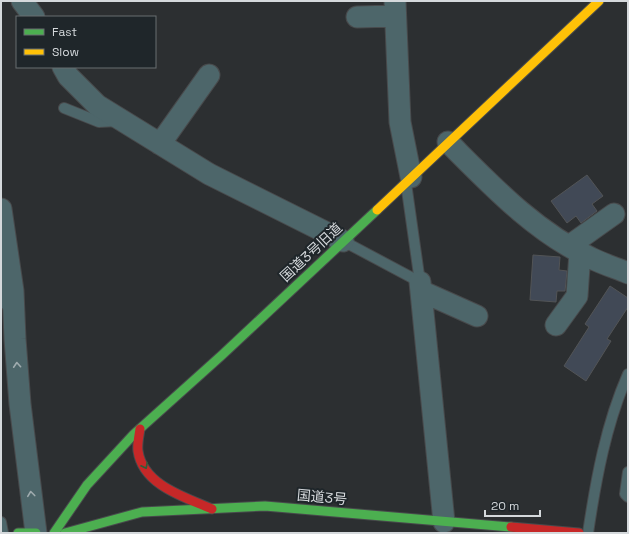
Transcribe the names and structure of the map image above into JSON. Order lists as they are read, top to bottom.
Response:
{
  "streets": {
    "main road": ["国道3号旧道", "国道3号"]
  },
  "legend": ["Fast", "Slow"],
  "scale_bar": "20 m"
}
